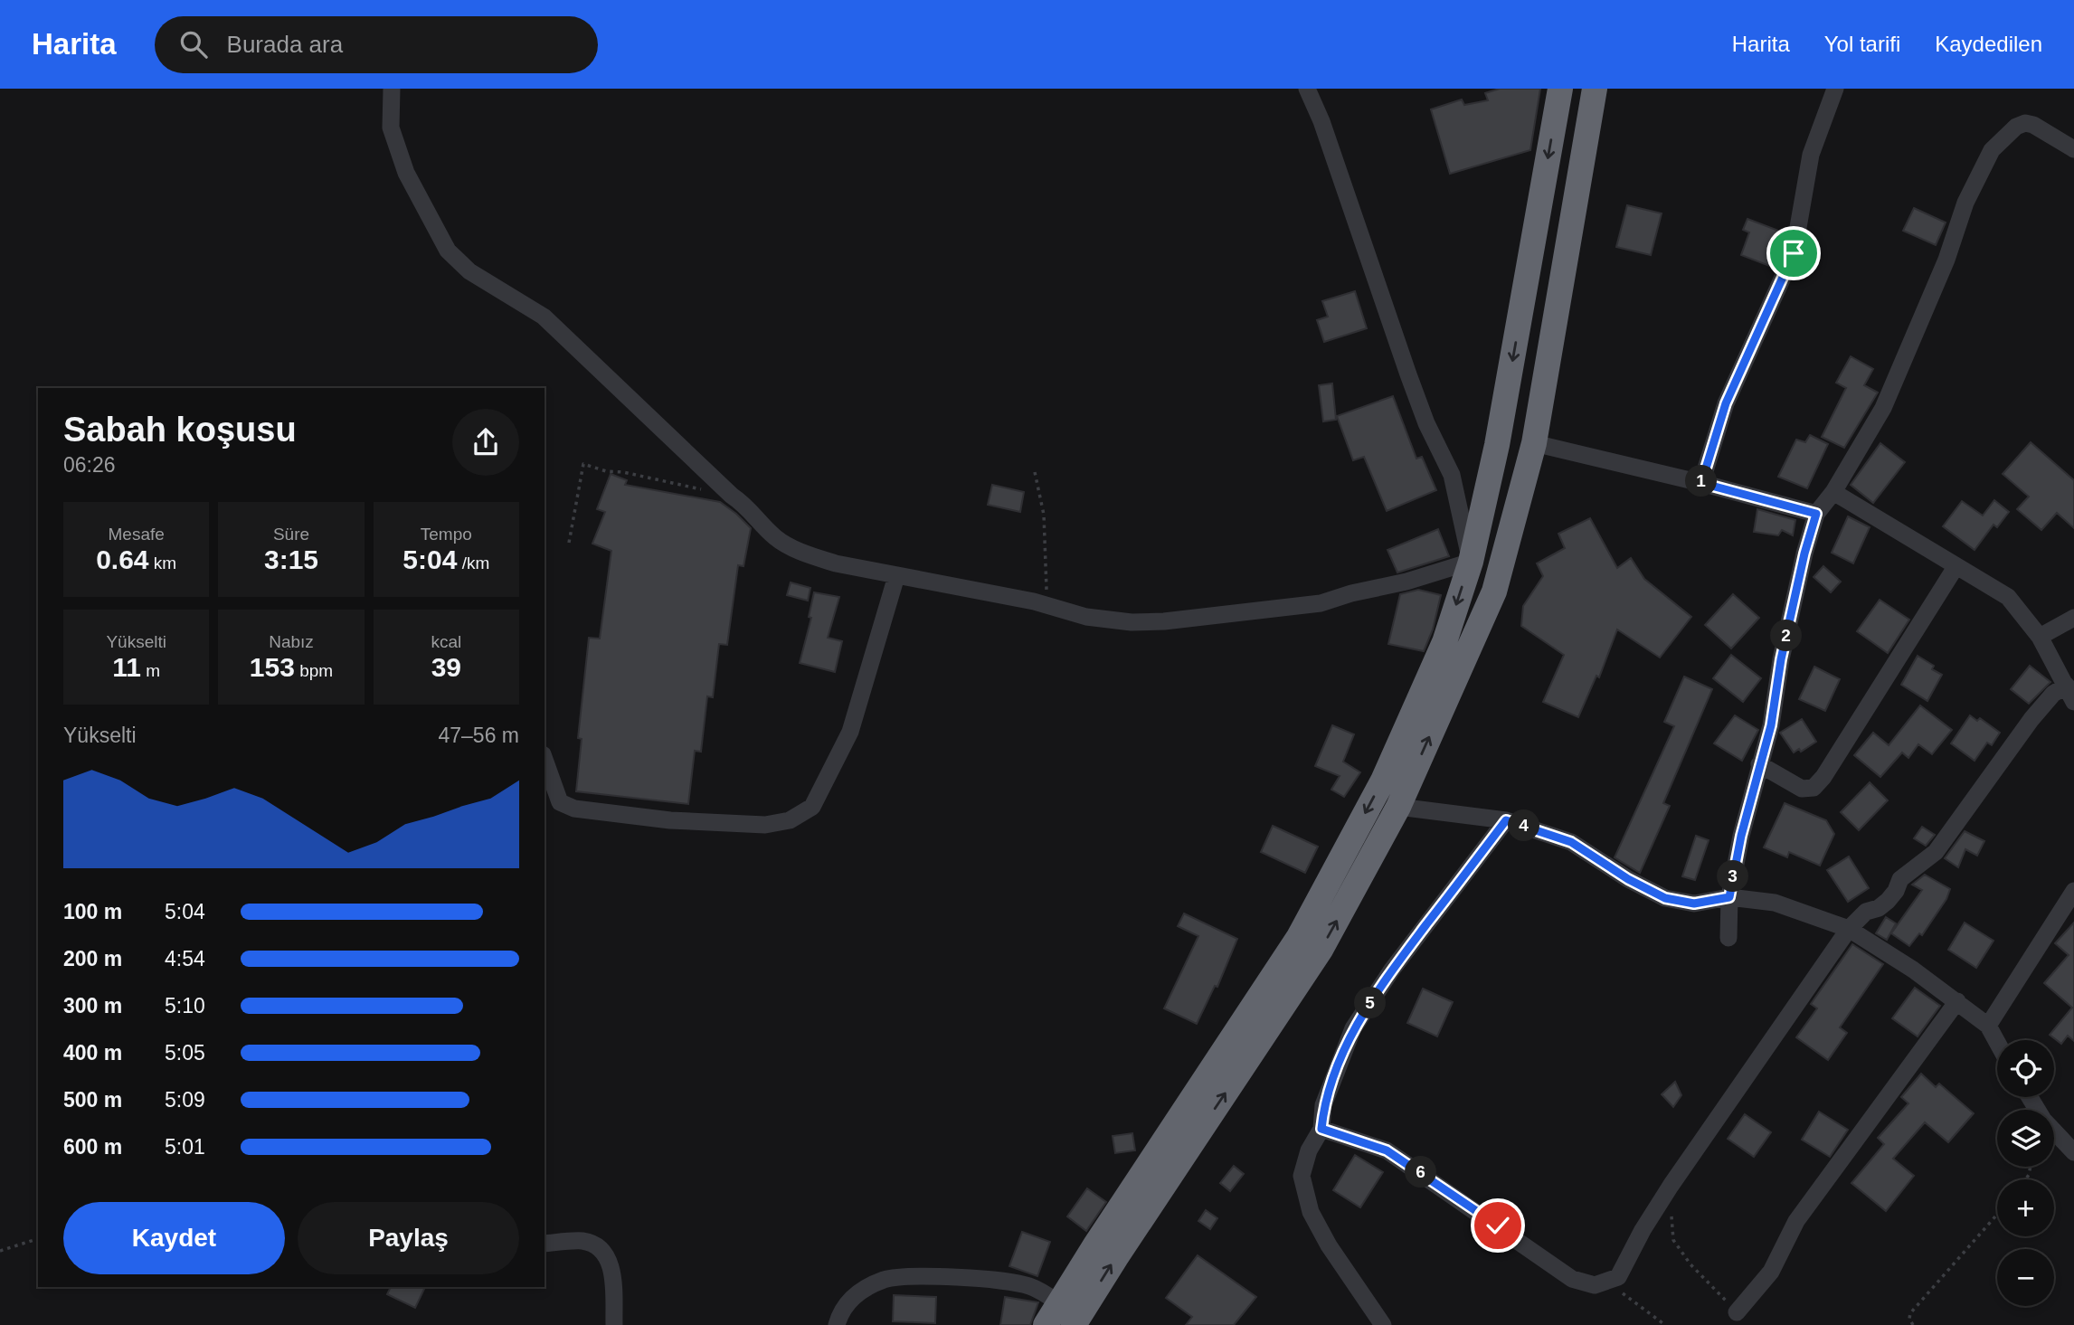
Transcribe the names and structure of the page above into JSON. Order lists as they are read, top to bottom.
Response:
{
  "page": {
    "header": "Harita",
    "search": "Burada ara",
    "nav": ["Harita", "Yol tarifi", "Kaydedilen"],
    "heading": ["Sabah koşusu", "06:26"],
    "pins": [
      "1",
      "2",
      "4",
      "3",
      "5",
      "6"
    ],
    "stats": [
      ["Mesafe", "0.64 km"],
      ["Süre", "3:15"],
      ["Tempo", "5:04 /km"],
      ["Yükselti", "11 m"],
      ["Nabız", "153 bpm"],
      ["kcal", "39"]
    ],
    "chart": ["Yükselti", "47–56 m"],
    "list": [
      {
        "name": "100 m",
        "note": "5:04"
      },
      {
        "name": "200 m",
        "note": "4:54"
      },
      {
        "name": "300 m",
        "note": "5:10"
      },
      {
        "name": "400 m",
        "note": "5:05"
      },
      {
        "name": "500 m",
        "note": "5:09"
      },
      {
        "name": "600 m",
        "note": "5:01"
      }
    ],
    "map_buttons": ["+", "−"],
    "buttons": ["Kaydet", "Paylaş"]
  }
}
